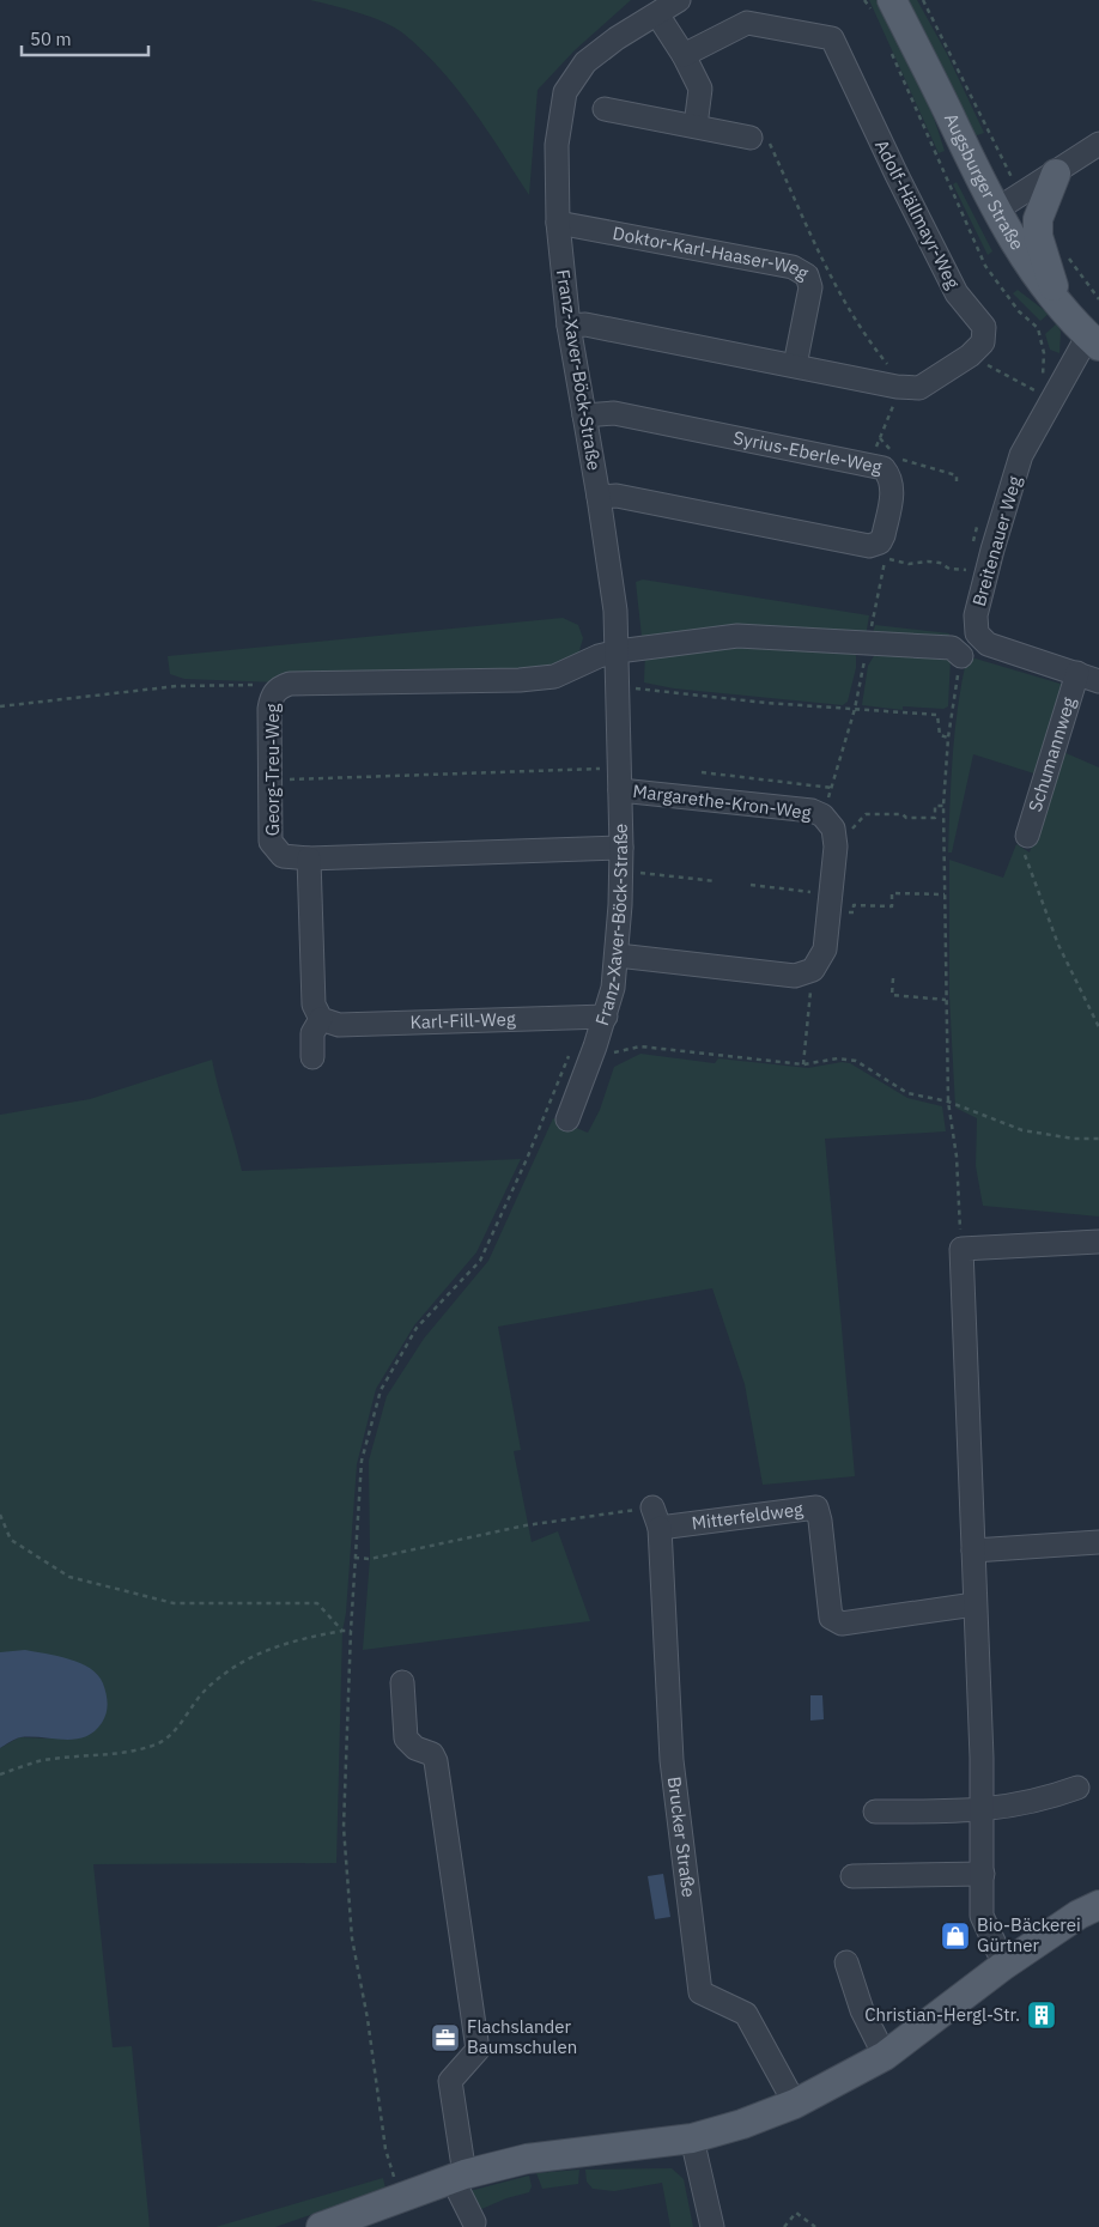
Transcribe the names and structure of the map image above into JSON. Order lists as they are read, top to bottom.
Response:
{
  "streets": {
    "main road": ["Augsburger Straße"],
    "street": [
      "Adolf-Hällmayr-Weg",
      "Doktor-Karl-Haaser-Weg",
      "Franz-Xaver-Böck-Straße",
      "Syrius-Eberle-Weg",
      "Breitenauer Weg",
      "Schumannweg",
      "Georg-Treu-Weg",
      "Margarethe-Kron-Weg",
      "Karl-Fill-Weg",
      "Mitterfeldweg",
      "Brucker Straße"
    ]
  },
  "crossings": [
    ["Augsburger Straße", "Breitenauer Weg"],
    ["Adolf-Hällmayr-Weg", "Doktor-Karl-Haaser-Weg"],
    ["Adolf-Hällmayr-Weg", "Franz-Xaver-Böck-Straße"],
    ["Doktor-Karl-Haaser-Weg", "Franz-Xaver-Böck-Straße"],
    ["Franz-Xaver-Böck-Straße", "Syrius-Eberle-Weg"],
    ["Franz-Xaver-Böck-Straße", "Georg-Treu-Weg"],
    ["Franz-Xaver-Böck-Straße", "Margarethe-Kron-Weg"],
    ["Franz-Xaver-Böck-Straße", "Karl-Fill-Weg"],
    ["Breitenauer Weg", "Schumannweg"],
    ["Mitterfeldweg", "Brucker Straße"]
  ],
  "places": {
    "shop": ["Bio-Bäckerei Gürtner"],
    "building": ["Christian-Hergl-Str."],
    "office": ["Flachslander Baumschulen"]
  },
  "scale_bar": "50 m"
}
